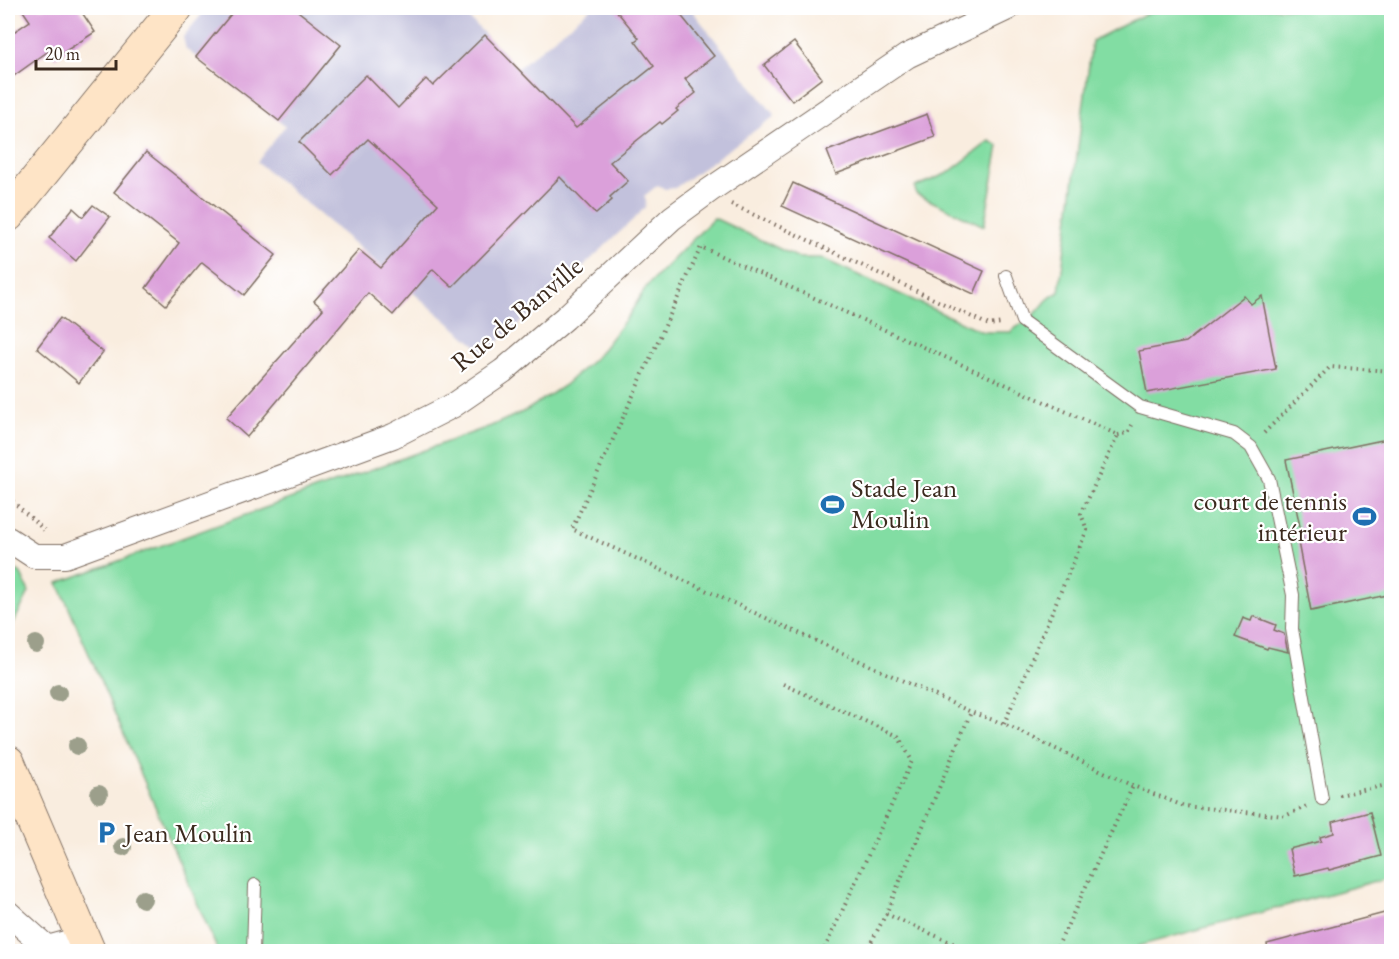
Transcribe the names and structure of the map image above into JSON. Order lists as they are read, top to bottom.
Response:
{
  "streets": {
    "street": ["Rue de Banville"]
  },
  "places": {
    "sports": ["Stade Jean Moulin", "court de tennis intérieur"],
    "parking": ["Jean Moulin"]
  },
  "scale_bar": "20 m"
}
